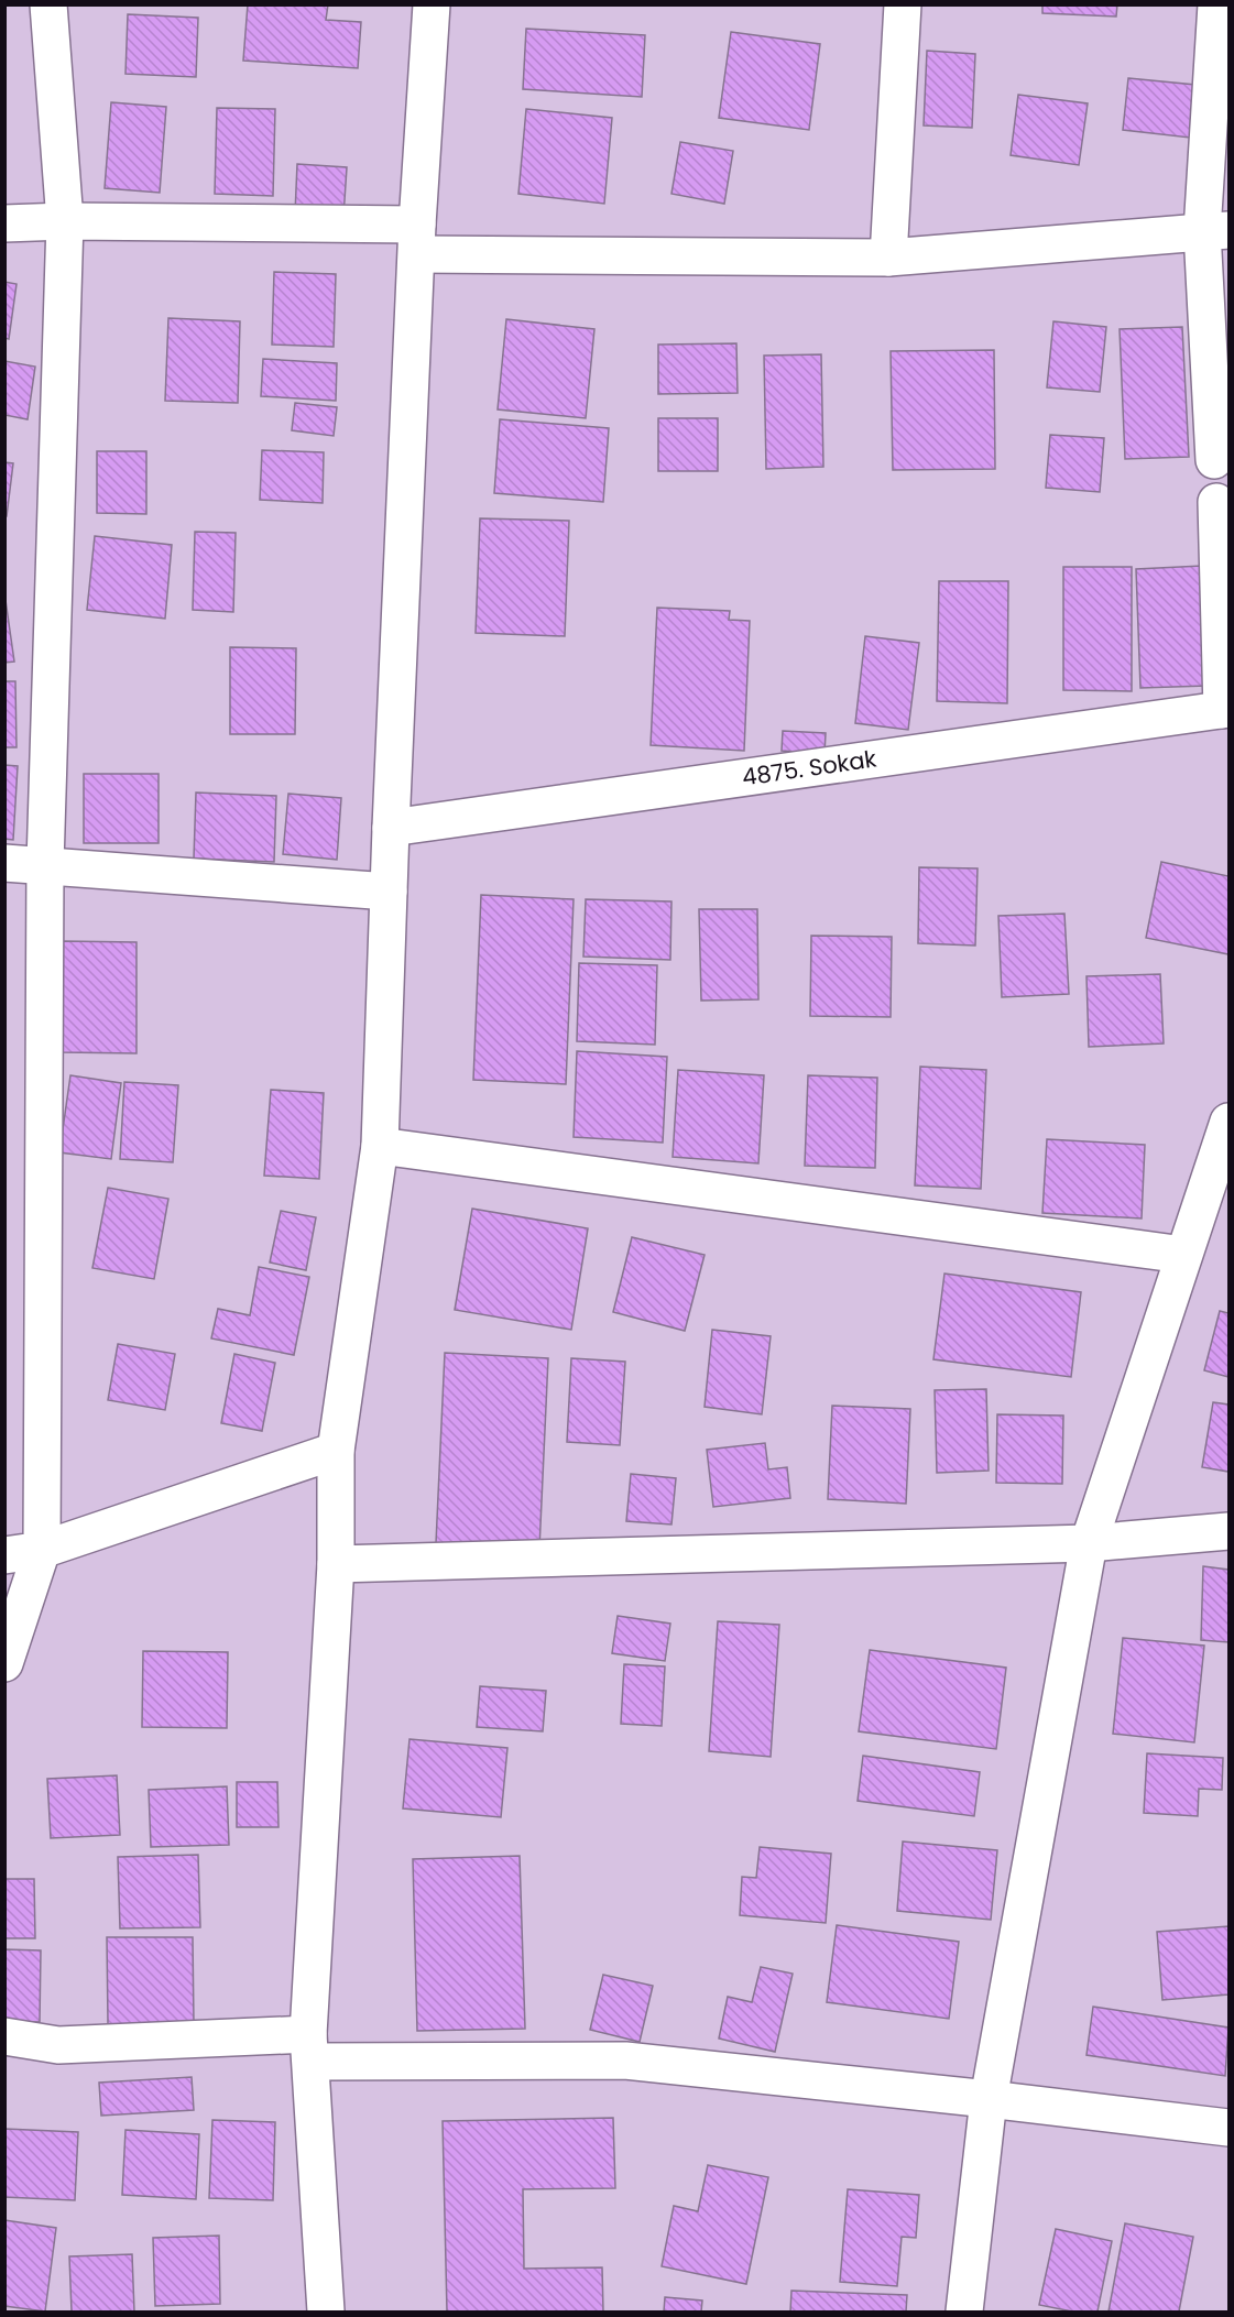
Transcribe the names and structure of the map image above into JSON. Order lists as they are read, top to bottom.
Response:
{
  "streets": {
    "street": ["4875. Sokak"]
  }
}
